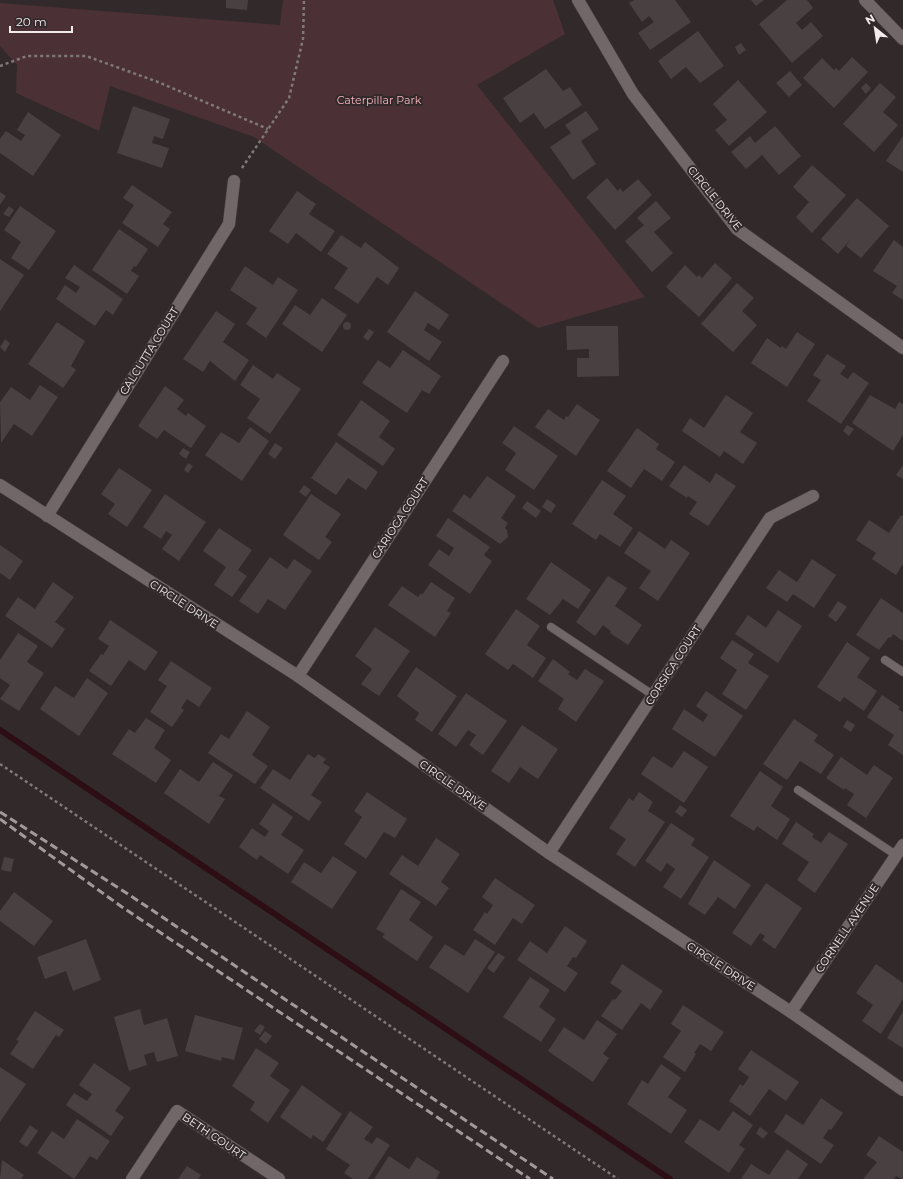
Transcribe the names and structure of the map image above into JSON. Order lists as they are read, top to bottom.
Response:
{
  "streets": {
    "street": [
      "CIRCLE DRIVE",
      "CALCUTTA COURT",
      "CARIOCA COURT",
      "CORSICA COURT",
      "CORNELL AVENUE",
      "BETH COURT"
    ]
  },
  "crossings": [
    ["CIRCLE DRIVE", "CALCUTTA COURT"],
    ["CIRCLE DRIVE", "CARIOCA COURT"],
    ["CIRCLE DRIVE", "CORSICA COURT"],
    ["CIRCLE DRIVE", "CORNELL AVENUE"]
  ],
  "parks": ["Caterpillar Park"],
  "scale_bar": "20 m",
  "north": "top left"
}
